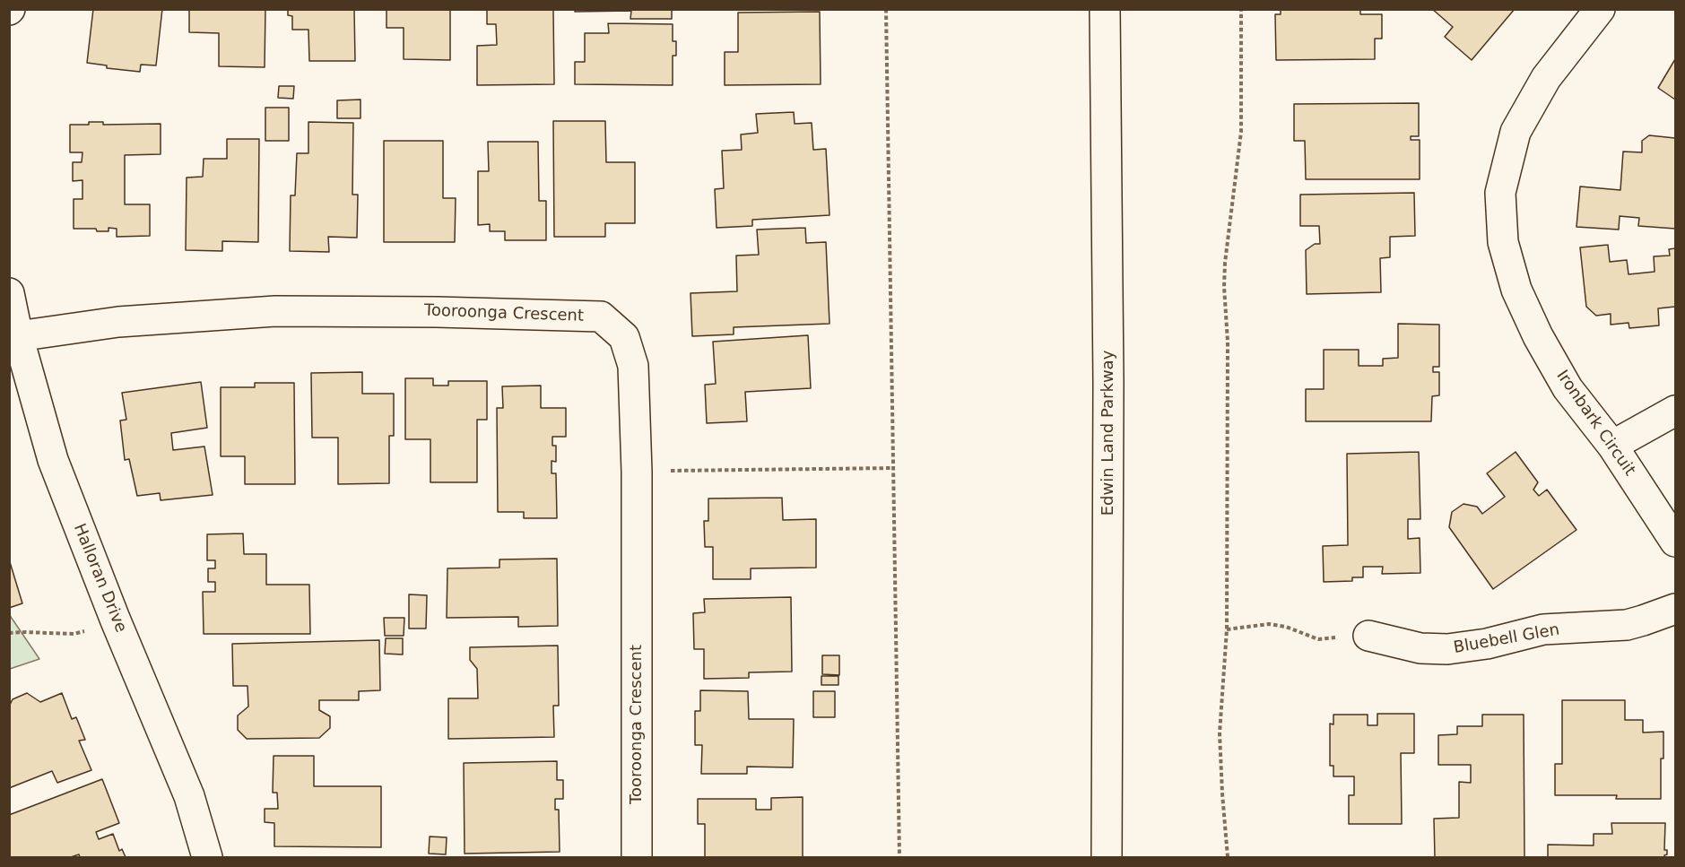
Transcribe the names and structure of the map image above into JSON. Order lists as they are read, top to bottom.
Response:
{
  "streets": {
    "street": [
      "Tooroonga Crescent",
      "Ironbark Circuit",
      "Edwin Land Parkway",
      "Halloran Drive",
      "Bluebell Glen"
    ]
  },
  "crossings": [
    ["Tooroonga Crescent", "Halloran Drive"]
  ]
}
